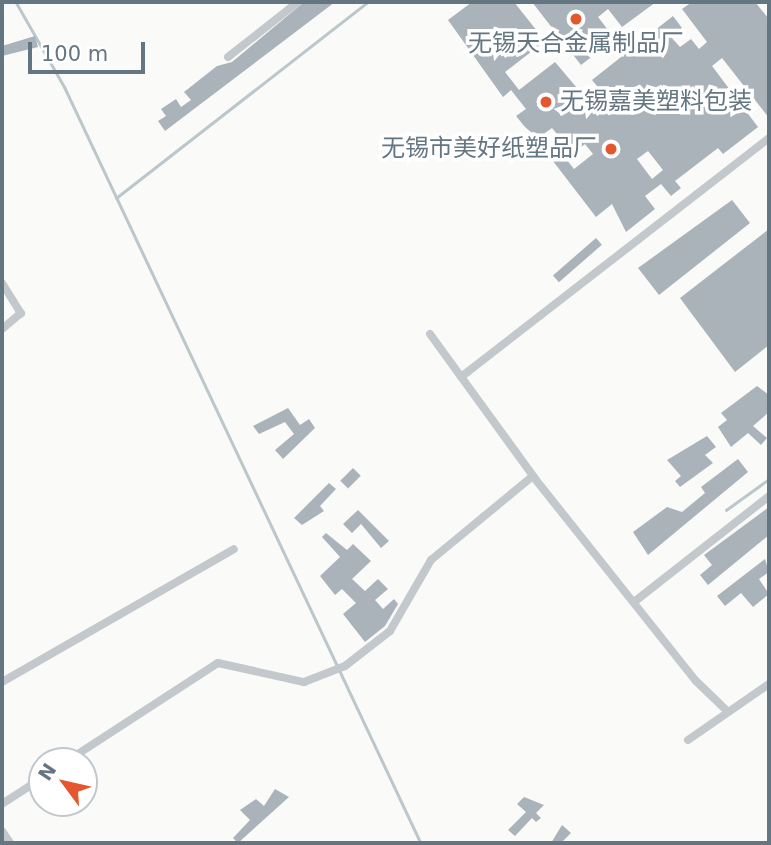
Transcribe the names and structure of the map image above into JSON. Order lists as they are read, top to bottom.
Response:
{
  "places": ["无锡天合金属制品厂", "无锡嘉美塑料包装", "无锡市美好纸塑品厂"],
  "scale_bar": "100 m",
  "north": "top left"
}
